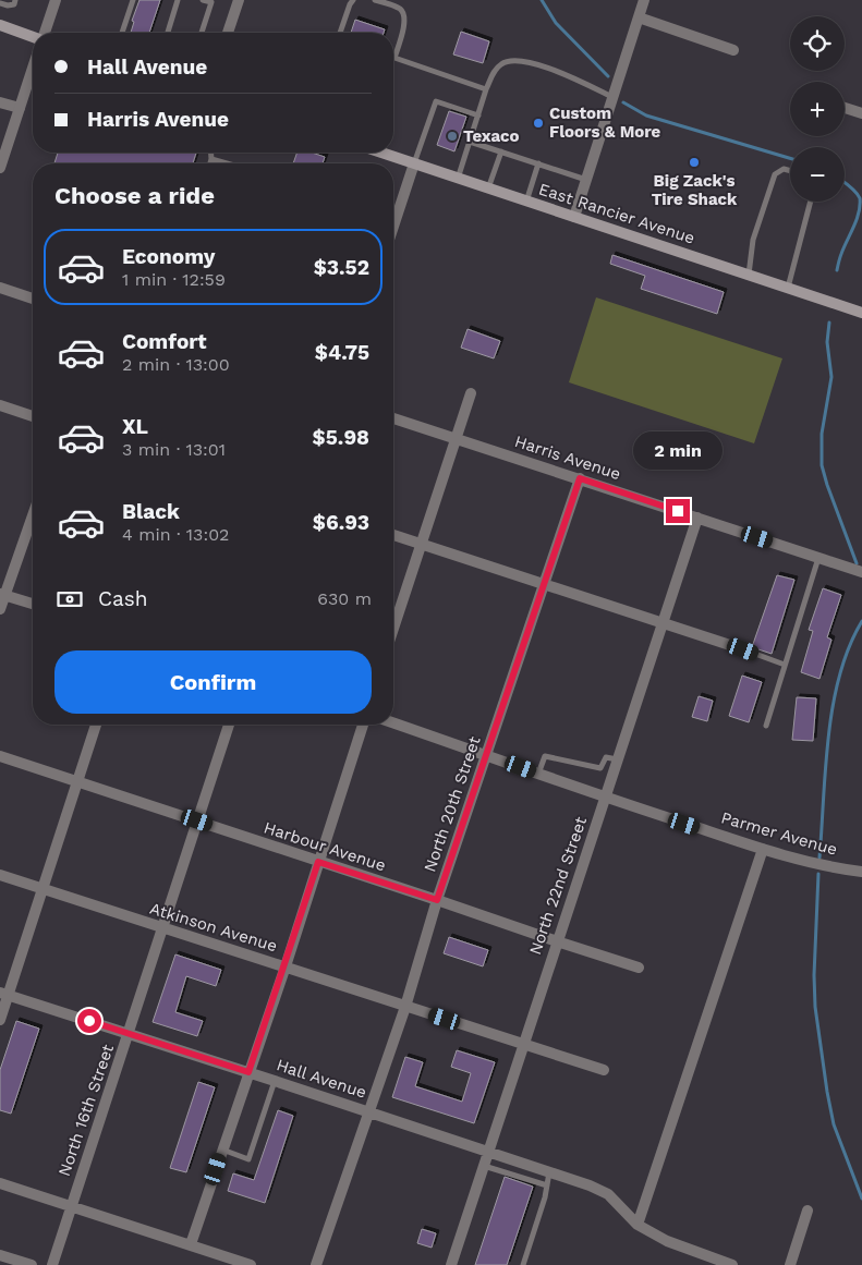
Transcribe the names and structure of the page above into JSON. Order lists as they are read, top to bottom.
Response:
{
  "streets": {
    "main road": ["East Rancier Avenue"],
    "street": [
      "Harris Avenue",
      "North 20th Street",
      "Parmer Avenue",
      "Harbour Avenue",
      "North 22nd Street",
      "Atkinson Avenue",
      "Hall Avenue",
      "North 16th Street"
    ]
  },
  "crossings": [
    ["Harris Avenue", "North 20th Street"],
    ["Harris Avenue", "North 22nd Street"],
    ["North 20th Street", "Parmer Avenue"],
    ["North 20th Street", "Harbour Avenue"],
    ["North 20th Street", "Atkinson Avenue"],
    ["North 20th Street", "Hall Avenue"],
    ["Parmer Avenue", "North 22nd Street"],
    ["Harbour Avenue", "North 22nd Street"],
    ["Harbour Avenue", "North 16th Street"],
    ["North 22nd Street", "Atkinson Avenue"],
    ["North 22nd Street", "Hall Avenue"],
    ["Atkinson Avenue", "North 16th Street"],
    ["Hall Avenue", "North 16th Street"]
  ],
  "places": ["Custom Floors & More", "Texaco", "Big Zack's Tire Shack"],
  "page": {
    "map_buttons": ["+", "−"],
    "banner": ["Hall Avenue", "Harris Avenue"],
    "heading": "Choose a ride",
    "list": [
      {
        "name": "Economy",
        "note": "1 min · 12:59",
        "value": "$3.52"
      },
      {
        "name": "Comfort",
        "note": "2 min · 13:00",
        "value": "$4.75"
      },
      {
        "name": "XL",
        "note": "3 min · 13:01",
        "value": "$5.98"
      },
      {
        "name": "Black",
        "note": "4 min · 13:02",
        "value": "$6.93"
      }
    ],
    "bubble": "2 min",
    "pay": ["Cash", "630 m"],
    "buttons": "Confirm"
  }
}
